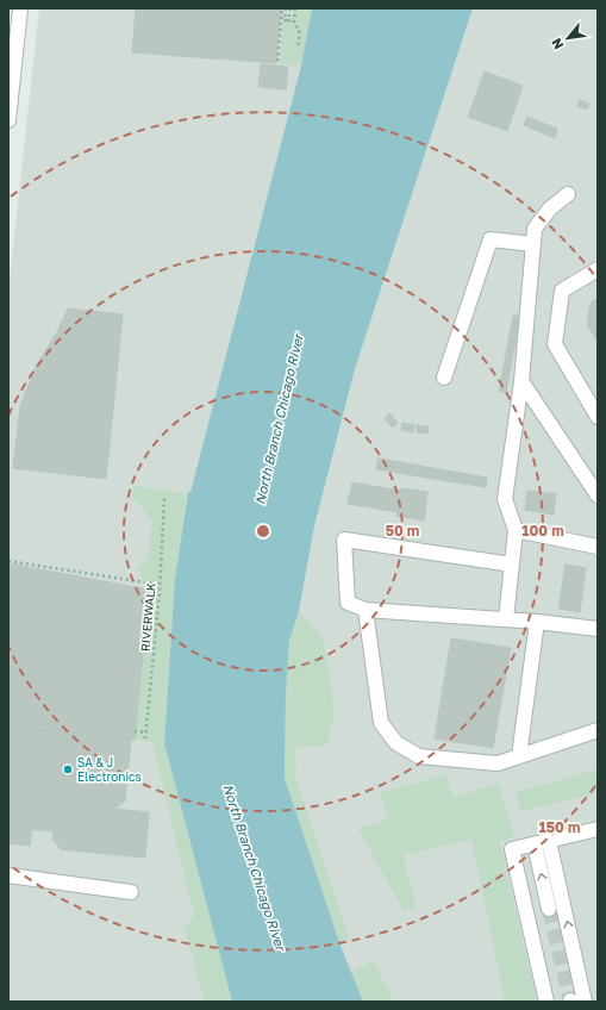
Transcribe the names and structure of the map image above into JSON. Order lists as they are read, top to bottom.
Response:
{
  "streets": {
    "path": ["RIVERWALK"]
  },
  "water": ["North Branch Chicago River"],
  "places": ["SA & J Electronics"],
  "north": "bottom left",
  "rings": ["50 m", "100 m", "150 m"]
}
